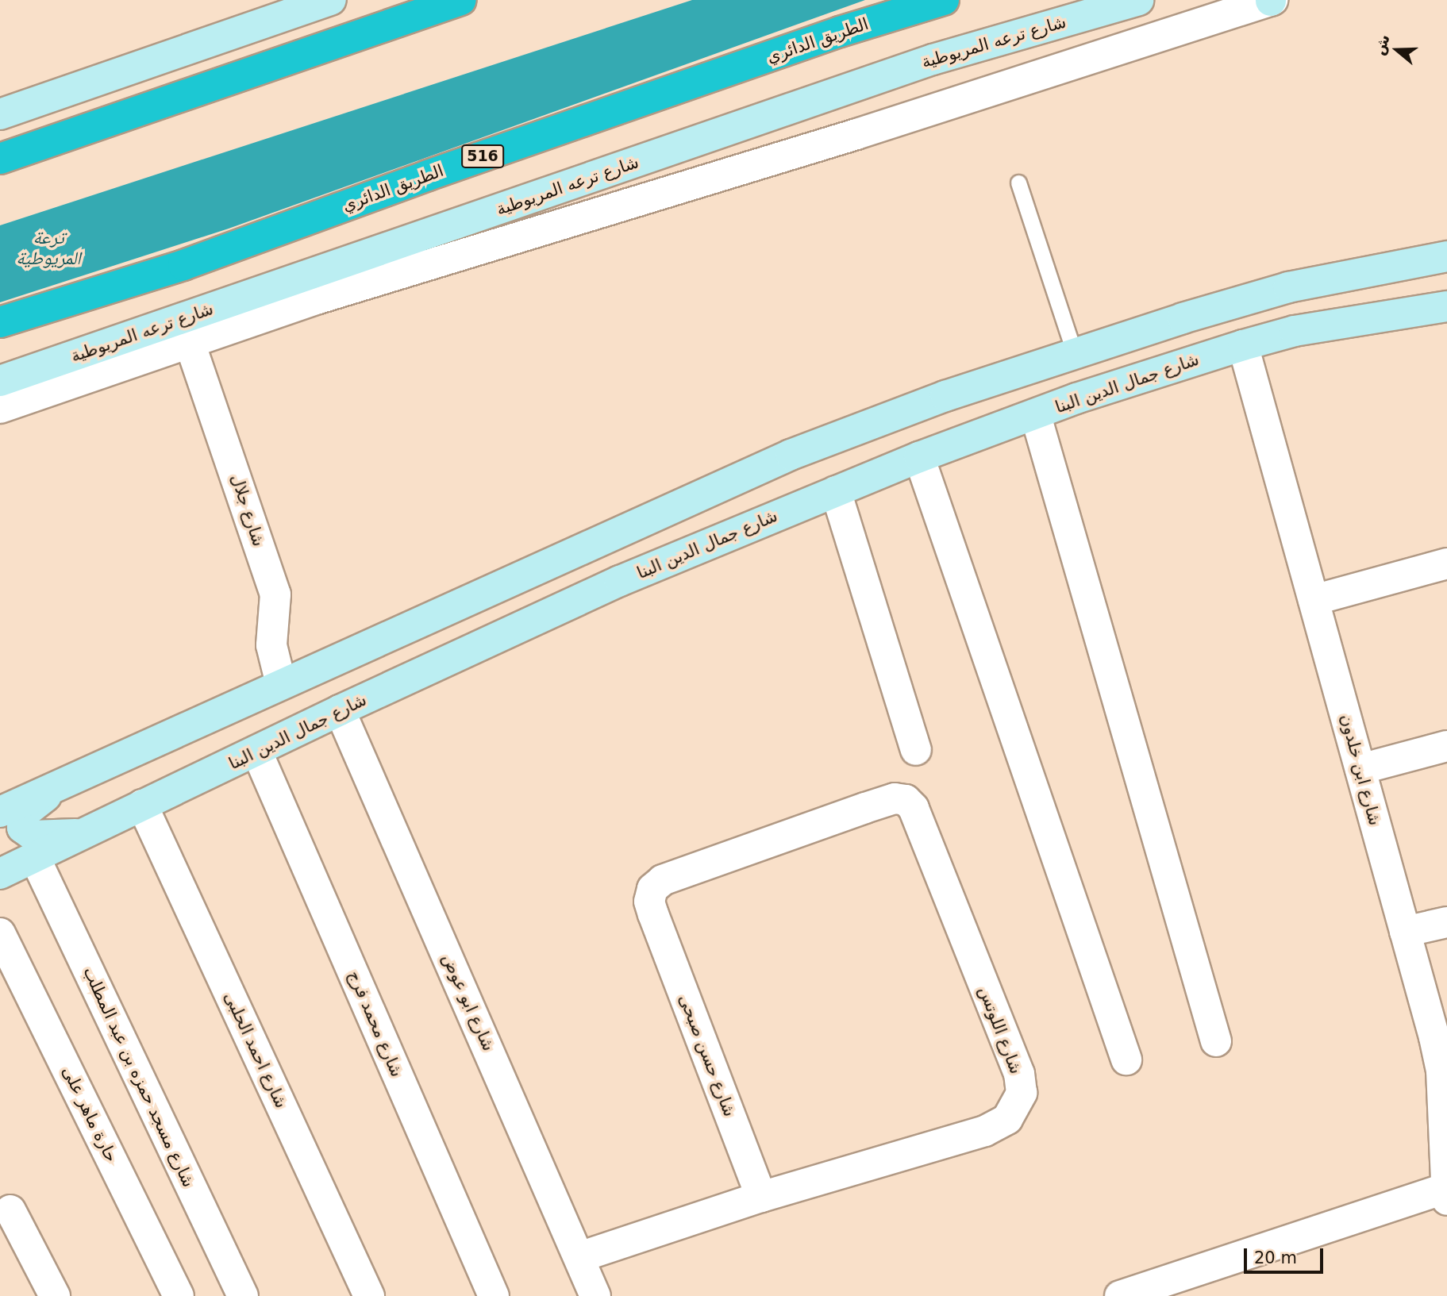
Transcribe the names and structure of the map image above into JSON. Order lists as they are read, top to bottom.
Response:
{
  "streets": {
    "highway": ["الطريق الدائري", "516"],
    "main road": ["شارع ترعه المريوطية", "شارع جمال الدين البنا"],
    "street": [
      "شارع جلال",
      "شارع ابن خلدون",
      "شارع ابو عوض",
      "شارع محمد فرج",
      "شارع اللوتس",
      "شارع احمد الحلبى",
      "شارع حسن صبحى",
      "شارع مسجد حمزه بن عبد المطلب",
      "حارة ماهر على"
    ]
  },
  "crossings": [
    ["شارع جمال الدين البنا", "شارع ابن خلدون"],
    ["شارع جمال الدين البنا", "شارع ابو عوض"],
    ["شارع جمال الدين البنا", "شارع محمد فرج"],
    ["شارع جمال الدين البنا", "شارع احمد الحلبى"],
    ["شارع جمال الدين البنا", "شارع مسجد حمزه بن عبد المطلب"],
    ["شارع ابو عوض", "شارع اللوتس"],
    ["شارع اللوتس", "شارع حسن صبحى"]
  ],
  "water": ["ترعة المريوطية"],
  "scale_bar": "20 m",
  "north": "left"
}
